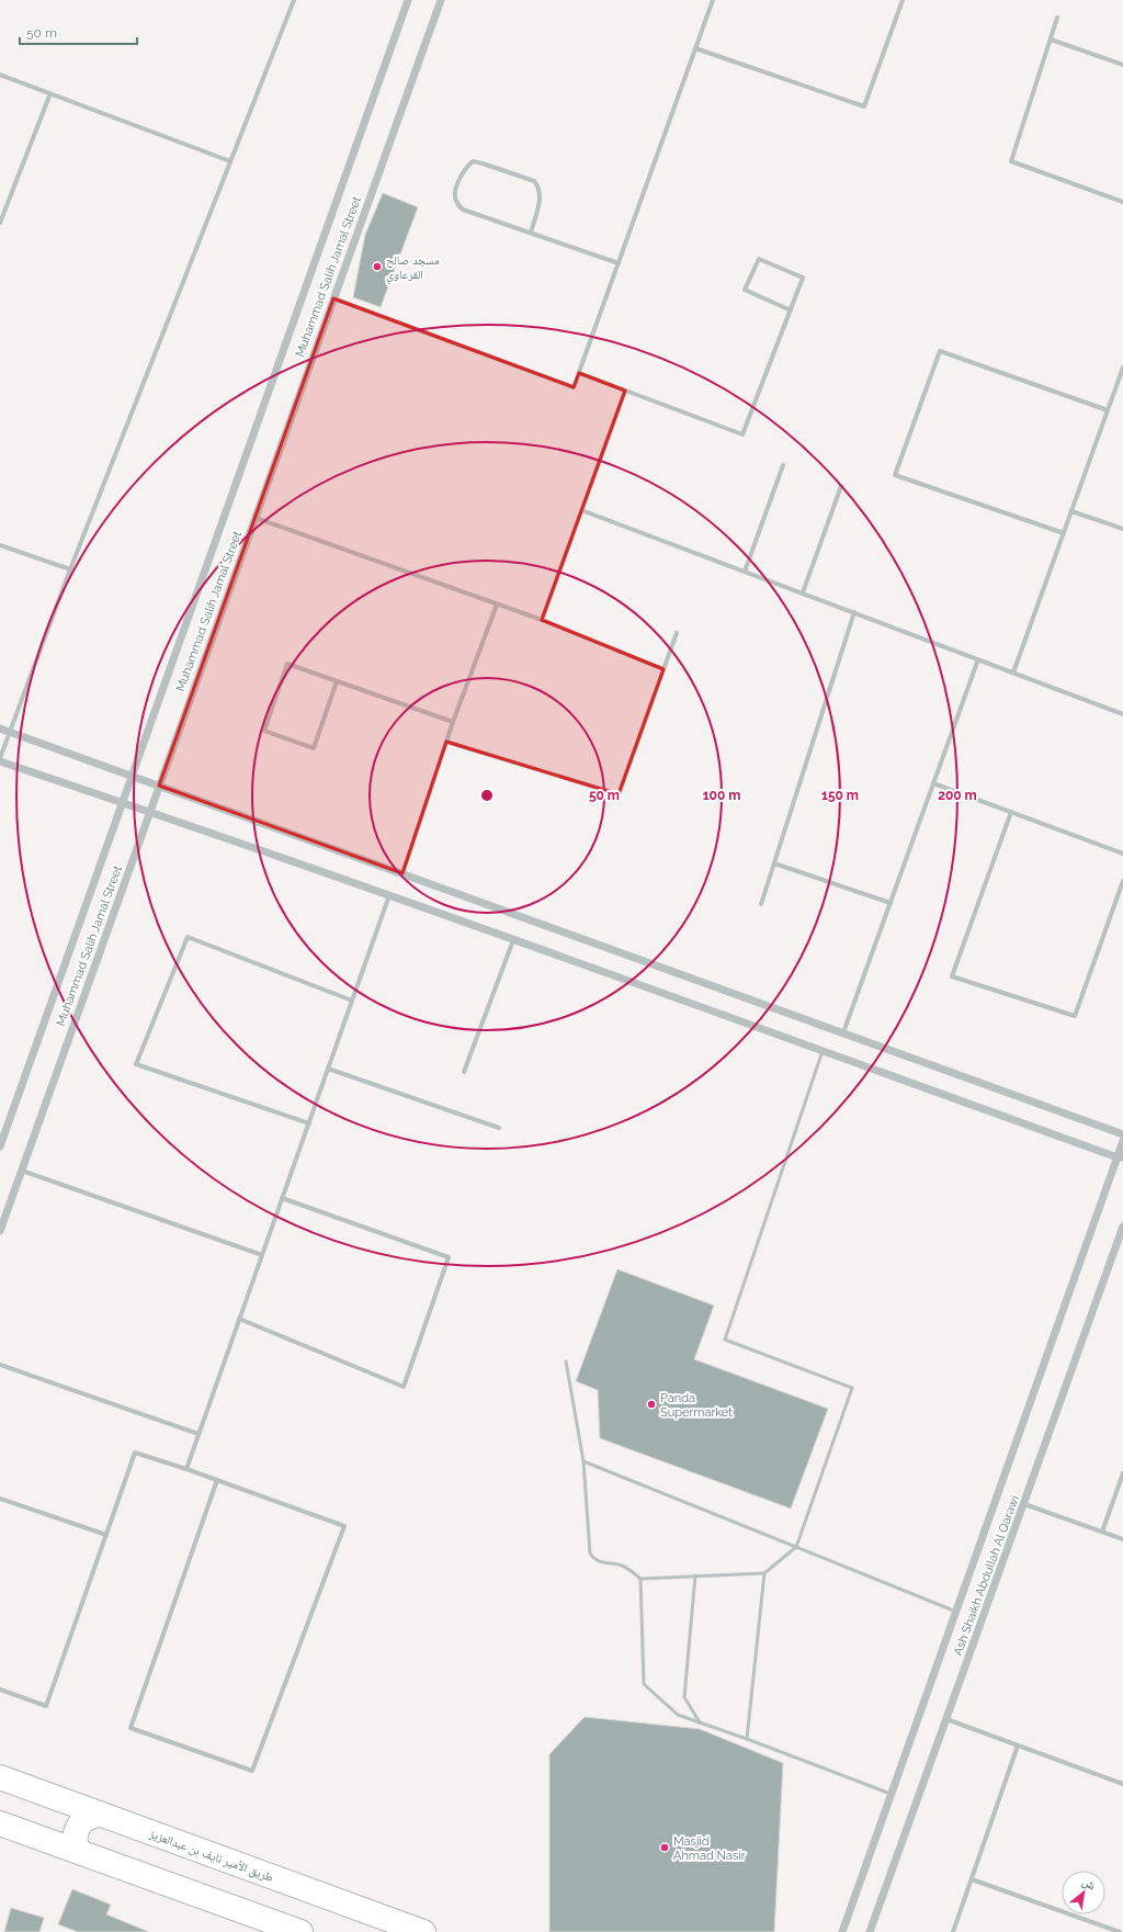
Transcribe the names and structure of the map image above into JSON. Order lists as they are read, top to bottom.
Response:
{
  "streets": {
    "main road": ["طريق الأمير نايف بن عبدالعزيز"],
    "street": ["Muhammad Salih Jamal Street", "Ash Shaikh Abdullah Al Qarawi"]
  },
  "places": ["مسجد صالح القرعاوي", "Panda Supermarket", "Masjid Ahmad Nasir"],
  "scale_bar": "50 m",
  "north": "top right",
  "rings": [
    "50 m",
    "100 m",
    "150 m",
    "200 m"
  ]
}
